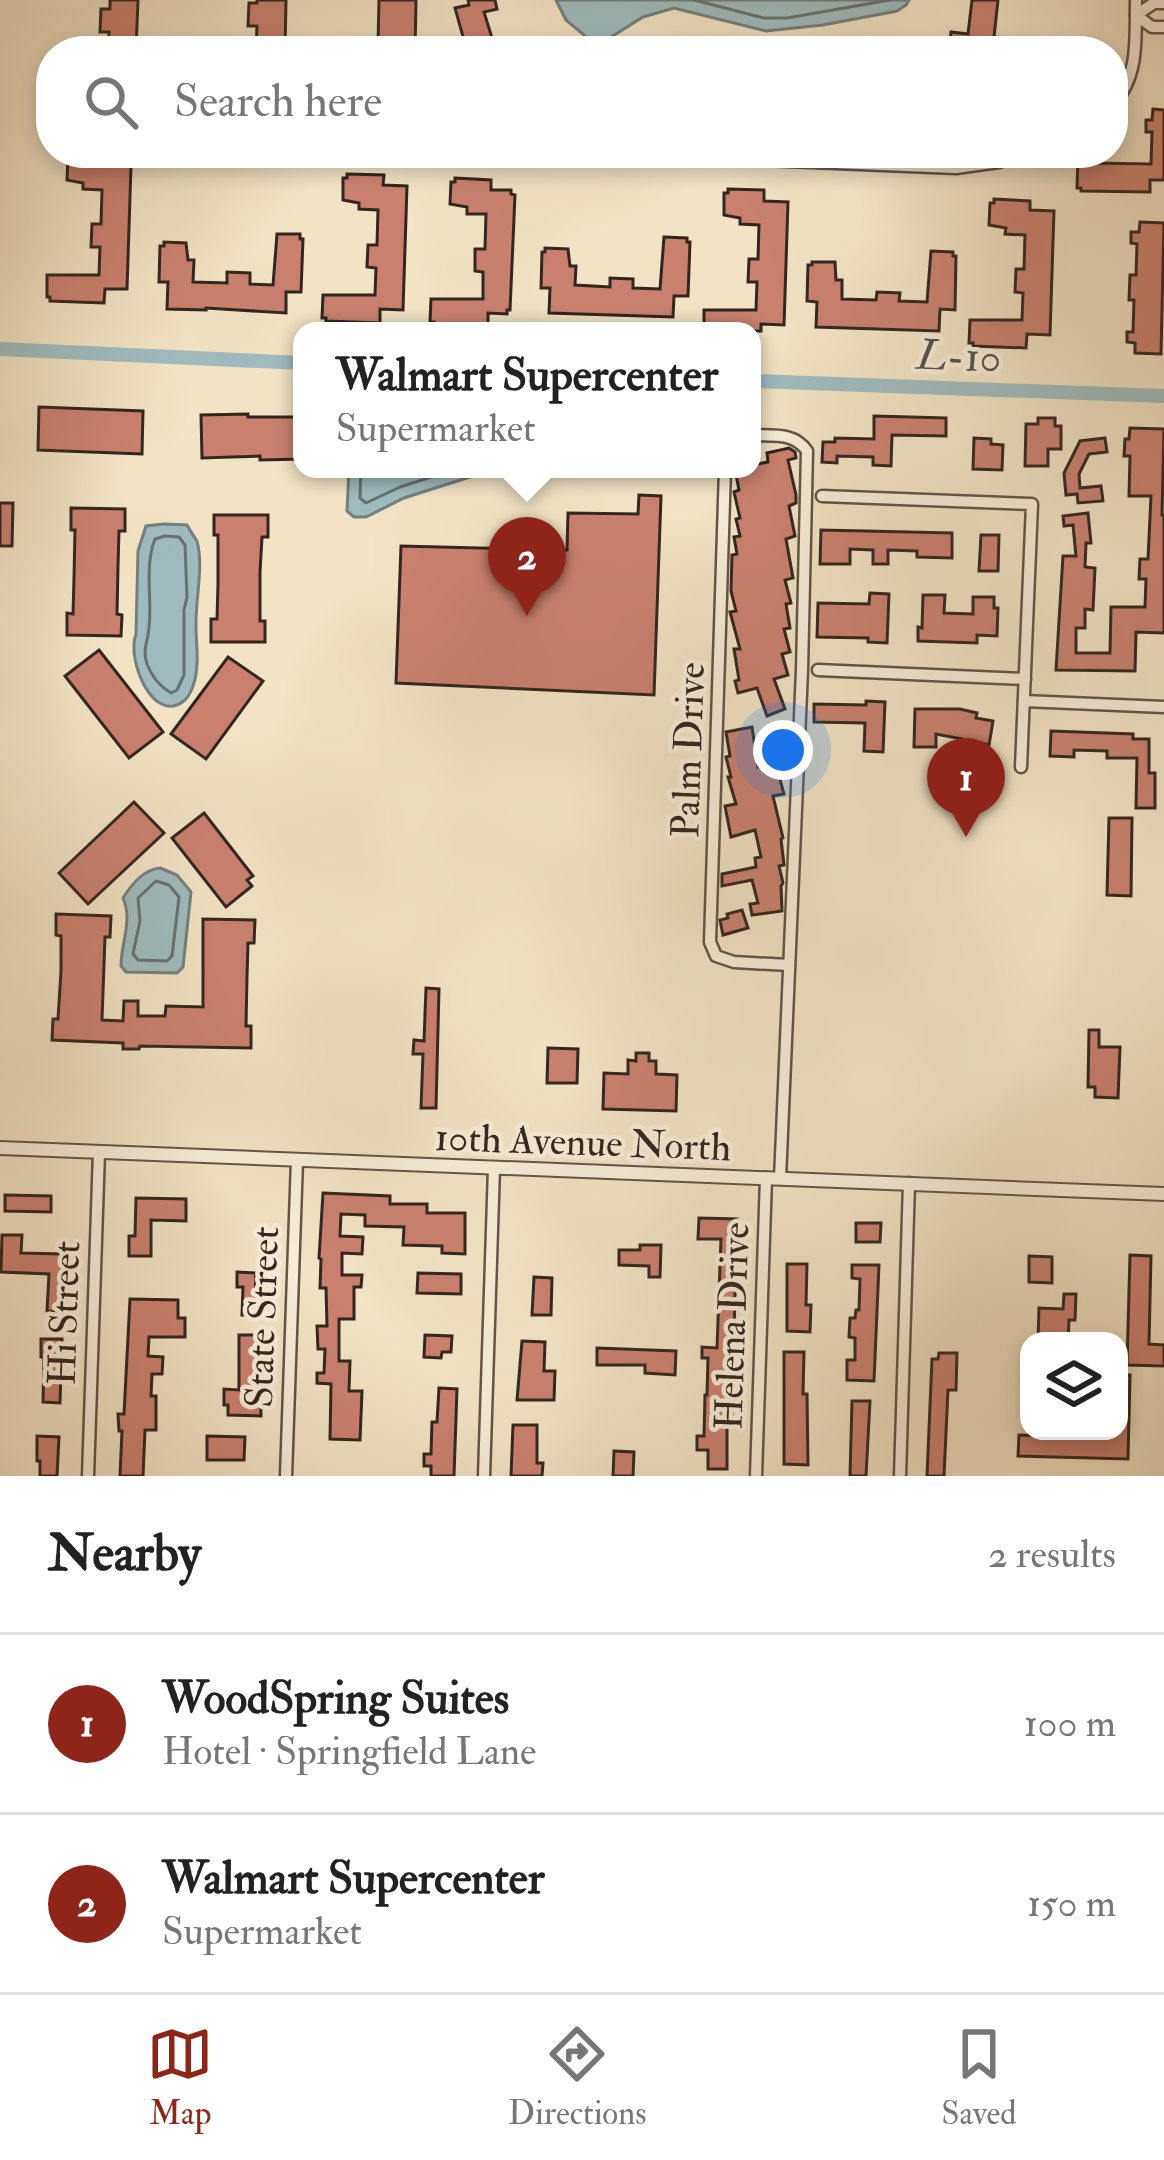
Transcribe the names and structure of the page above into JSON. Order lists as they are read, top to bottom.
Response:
{
  "streets": {
    "street": [
      "Palm Drive",
      "10th Avenue North",
      "Hi Street",
      "State Street",
      "Helena Drive"
    ]
  },
  "crossings": [
    ["10th Avenue North", "Hi Street"],
    ["10th Avenue North", "State Street"],
    ["10th Avenue North", "Helena Drive"]
  ],
  "water": ["L-10"],
  "page": {
    "search": "Search here",
    "popup": ["Walmart Supercenter", "Supermarket"],
    "pins": ["2", "1"],
    "heading": ["Nearby", "2 results"],
    "list": [
      {
        "mark": "1",
        "name": "WoodSpring Suites",
        "note": "Hotel · Springfield Lane",
        "value": "100 m"
      },
      {
        "mark": "2",
        "name": "Walmart Supercenter",
        "note": "Supermarket",
        "value": "150 m"
      }
    ],
    "nav": ["Map", "Directions", "Saved"]
  }
}
